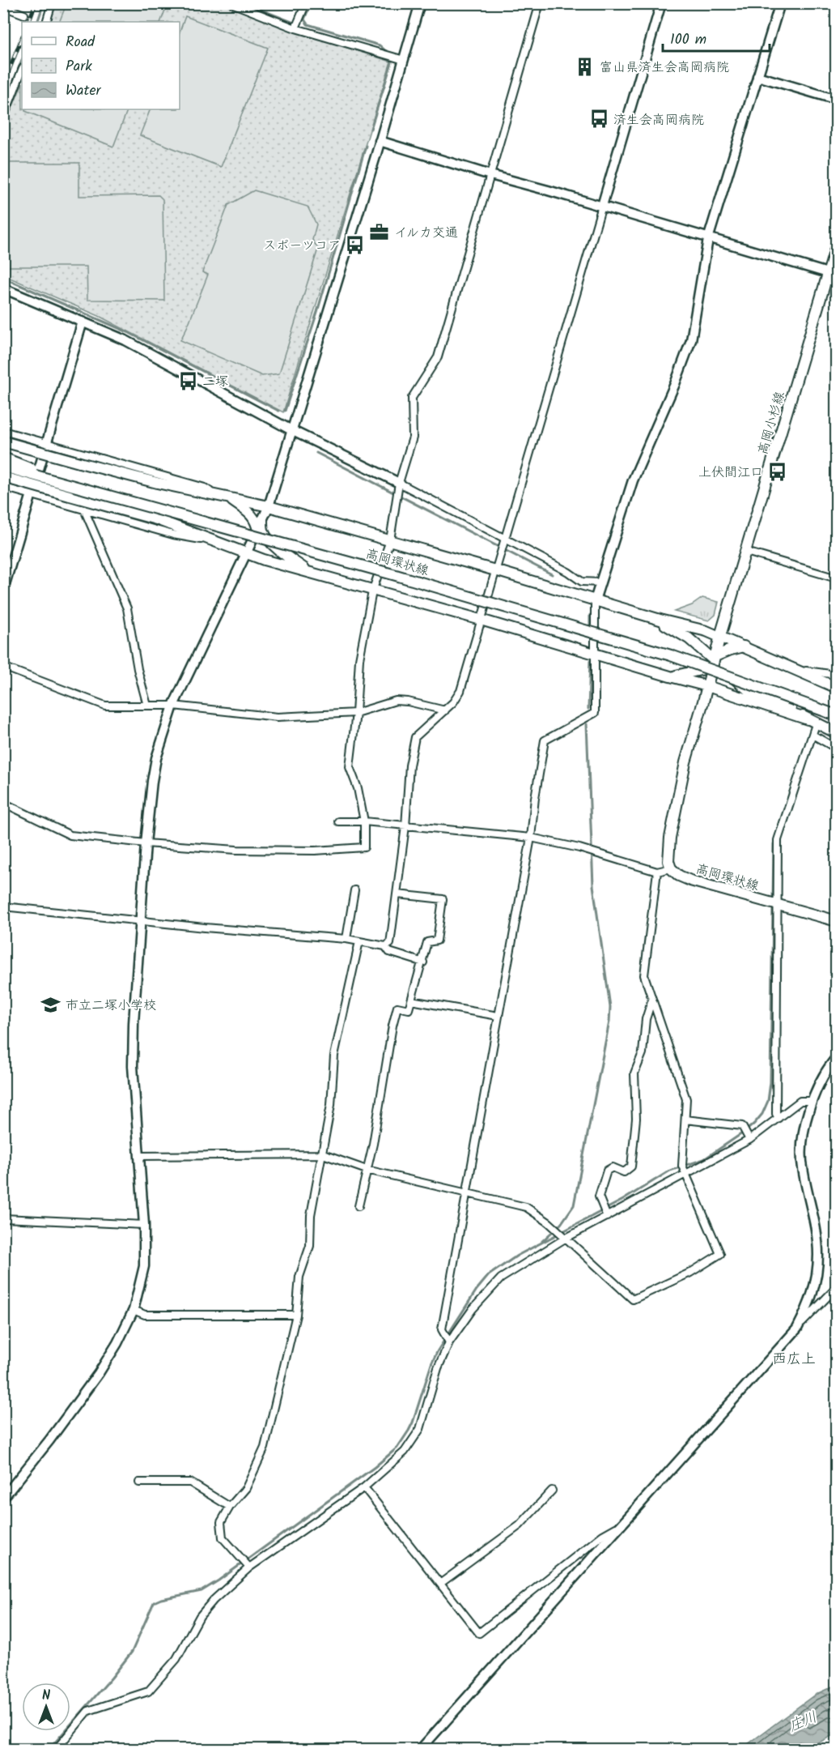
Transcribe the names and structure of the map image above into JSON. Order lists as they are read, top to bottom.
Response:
{
  "streets": {
    "main road": ["高岡小杉線", "高岡環状線"]
  },
  "districts": ["西広上"],
  "water": ["庄川"],
  "places": {
    "building": ["富山県済生会高岡病院"],
    "bus stop": [
      "済生会高岡病院",
      "スポーツコア",
      "二塚",
      "上伏間江口"
    ],
    "office": ["イルカ交通"],
    "school or university": ["市立二塚小学校"]
  },
  "legend": ["Road", "Park", "Water"],
  "scale_bar": "100 m",
  "north": "top"
}
